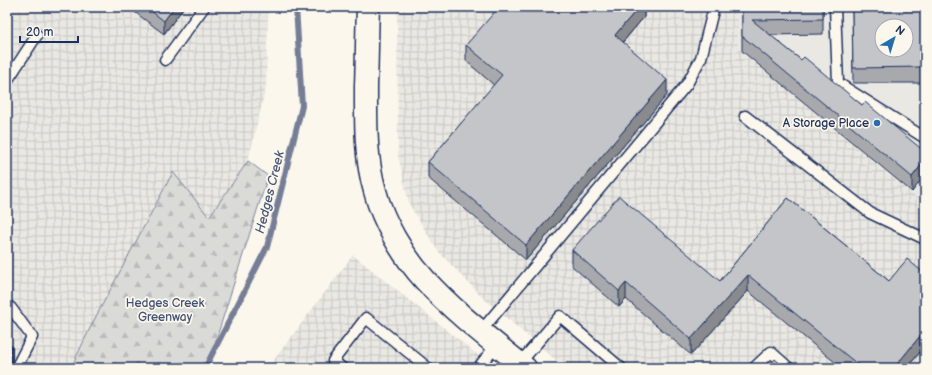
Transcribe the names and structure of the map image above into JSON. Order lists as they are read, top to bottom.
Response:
{
  "water": ["Hedges Creek"],
  "parks": ["Hedges Creek Greenway"],
  "places": ["A Storage Place"],
  "scale_bar": "20 m",
  "north": "top right"
}
